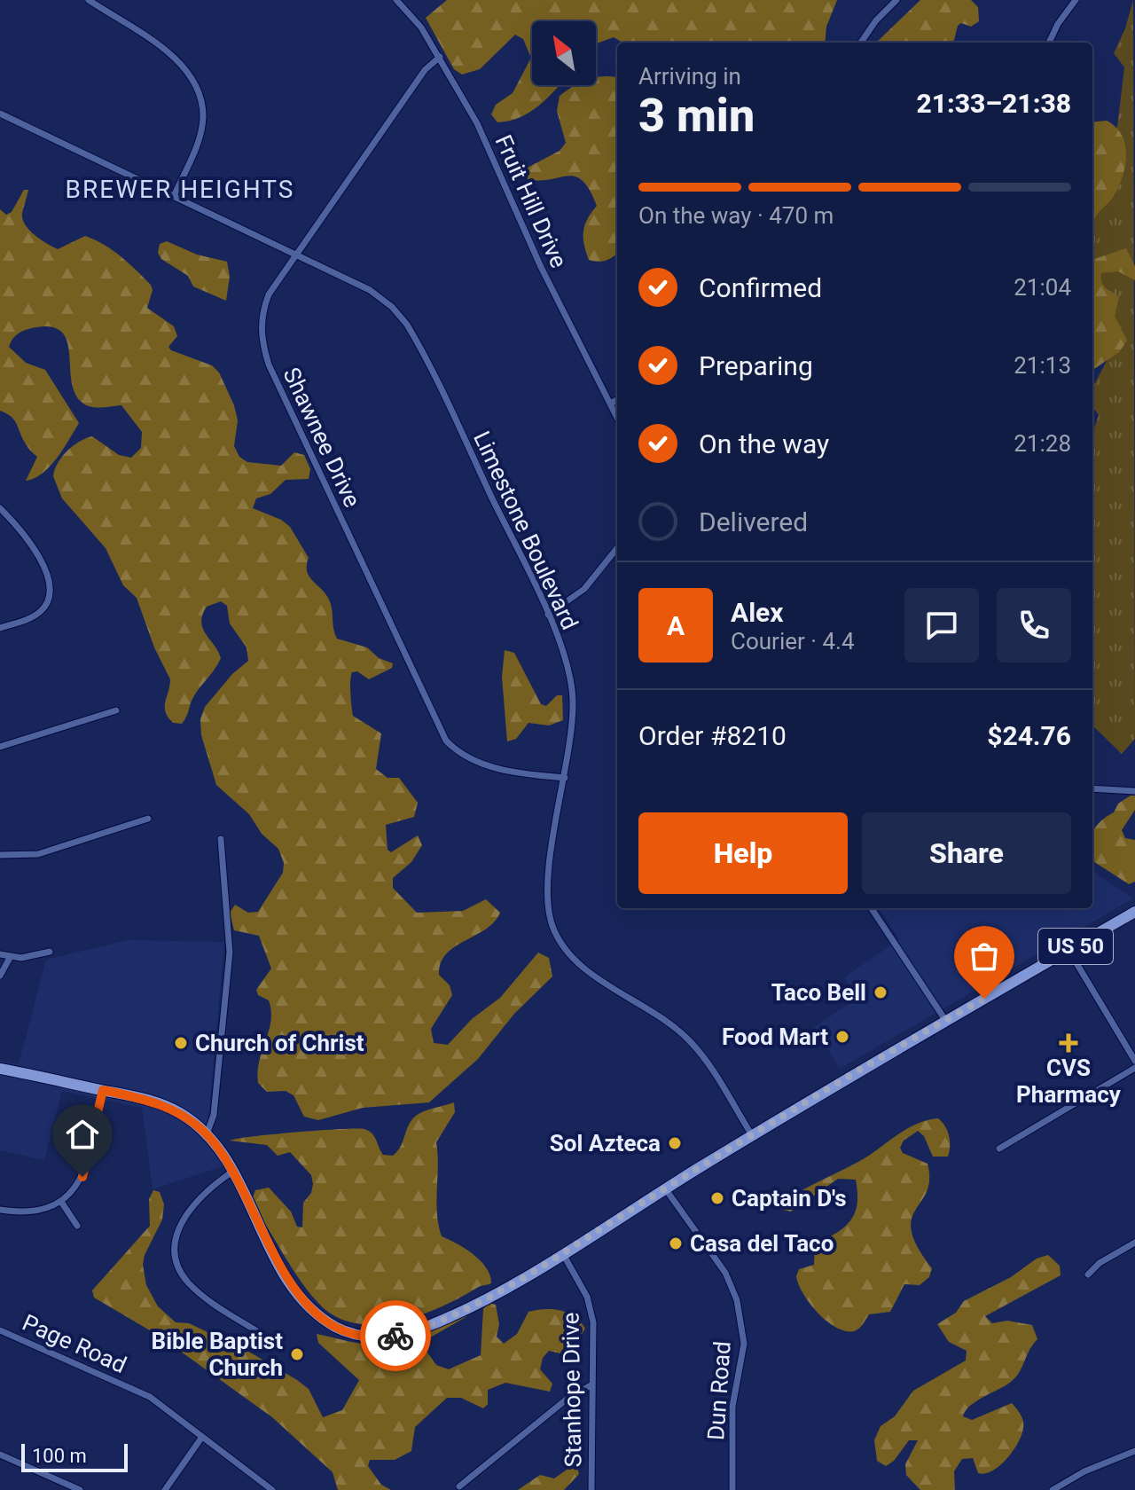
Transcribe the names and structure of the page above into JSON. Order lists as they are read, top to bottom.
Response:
{
  "streets": {
    "main road": ["US 50"],
    "street": [
      "Fruit Hill Drive",
      "Shawnee Drive",
      "Limestone Boulevard",
      "Page Road",
      "Stanhope Drive",
      "Dun Road"
    ]
  },
  "crossings": [
    ["Fruit Hill Drive", "Shawnee Drive"],
    ["Shawnee Drive", "Limestone Boulevard"],
    ["Limestone Boulevard", "US 50"],
    ["US 50", "Stanhope Drive"],
    ["US 50", "Dun Road"]
  ],
  "districts": ["BREWER HEIGHTS"],
  "places": {
    "other": [
      "Taco Bell",
      "Food Mart",
      "Church of Christ",
      "Sol Azteca",
      "Captain D's",
      "Casa del Taco",
      "Bible Baptist Church"
    ],
    "health": ["CVS Pharmacy"]
  },
  "scale_bar": "100 m",
  "north": "top left",
  "page": {
    "heading": ["3 min", "Arriving in", "21:33–21:38"],
    "panel": [
      "Alex",
      "Courier · 4.4",
      "Order #8210",
      "$24.76"
    ],
    "bar": "On the way · 470 m",
    "list": [
      ["Confirmed", "21:04"],
      ["Preparing", "21:13"],
      ["On the way", "21:28"],
      "Delivered"
    ],
    "round": "A",
    "buttons": ["Help", "Share"],
    "scale": "100 m"
  }
}
